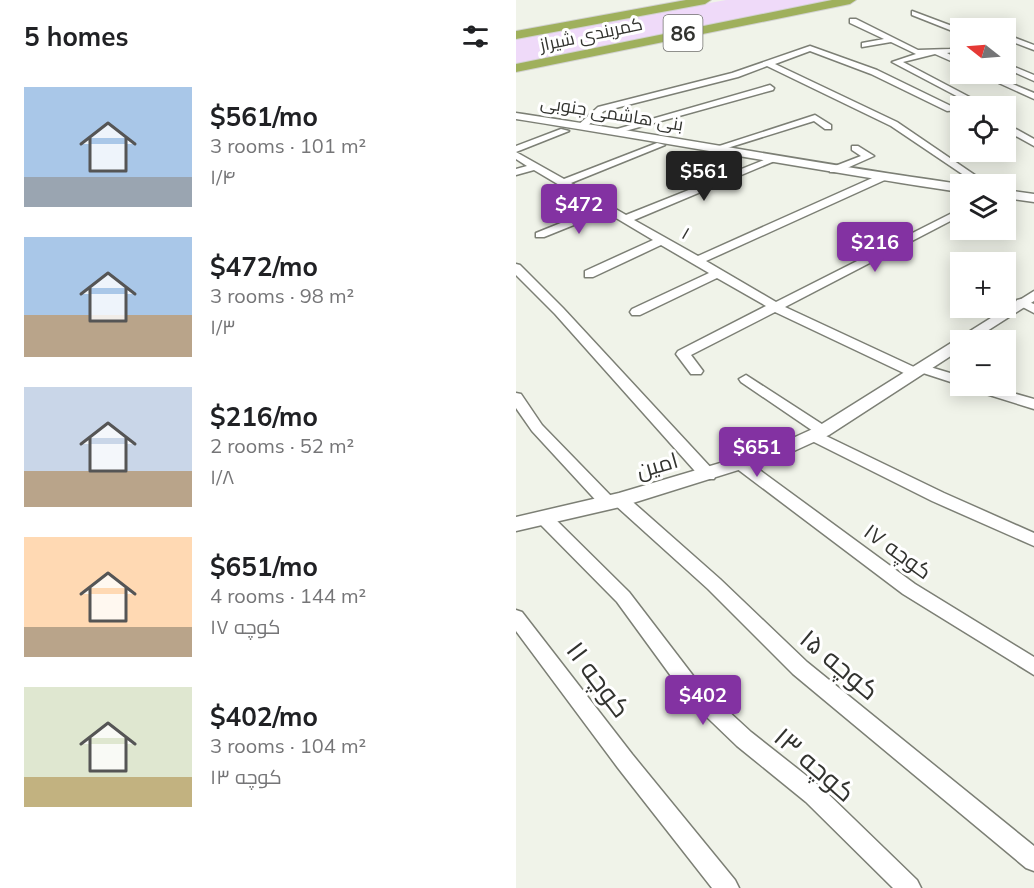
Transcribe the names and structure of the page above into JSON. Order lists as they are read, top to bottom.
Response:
{
  "streets": {
    "highway": ["86", "کمربندی شیراز"],
    "street": [
      "بنی هاشمی جنوبی",
      "۱",
      "امین",
      "کوچه ۱۷",
      "کوچه ۱۵",
      "کوچه ۱۱",
      "کوچه ۱۳"
    ]
  },
  "crossings": [
    ["۱", "امین"],
    ["امین", "کوچه ۱۷"],
    ["امین", "کوچه ۱۵"],
    ["امین", "کوچه ۱۳"]
  ],
  "north": "left",
  "page": {
    "heading": "5 homes",
    "map_buttons": ["+", "−"],
    "list": [
      {
        "name": "$561/mo",
        "note": "3 rooms · 101 m² · ۱/۴"
      },
      {
        "name": "$472/mo",
        "note": "3 rooms · 98 m² · ۱/۳"
      },
      {
        "name": "$216/mo",
        "note": "2 rooms · 52 m² · ۱/۸"
      },
      {
        "name": "$651/mo",
        "note": "4 rooms · 144 m² · کوچه ۱۷"
      },
      {
        "name": "$402/mo",
        "note": "3 rooms · 104 m² · کوچه ۱۳"
      }
    ],
    "price": [
      "$561",
      "$472",
      "$216",
      "$651",
      "$402"
    ]
  }
}
